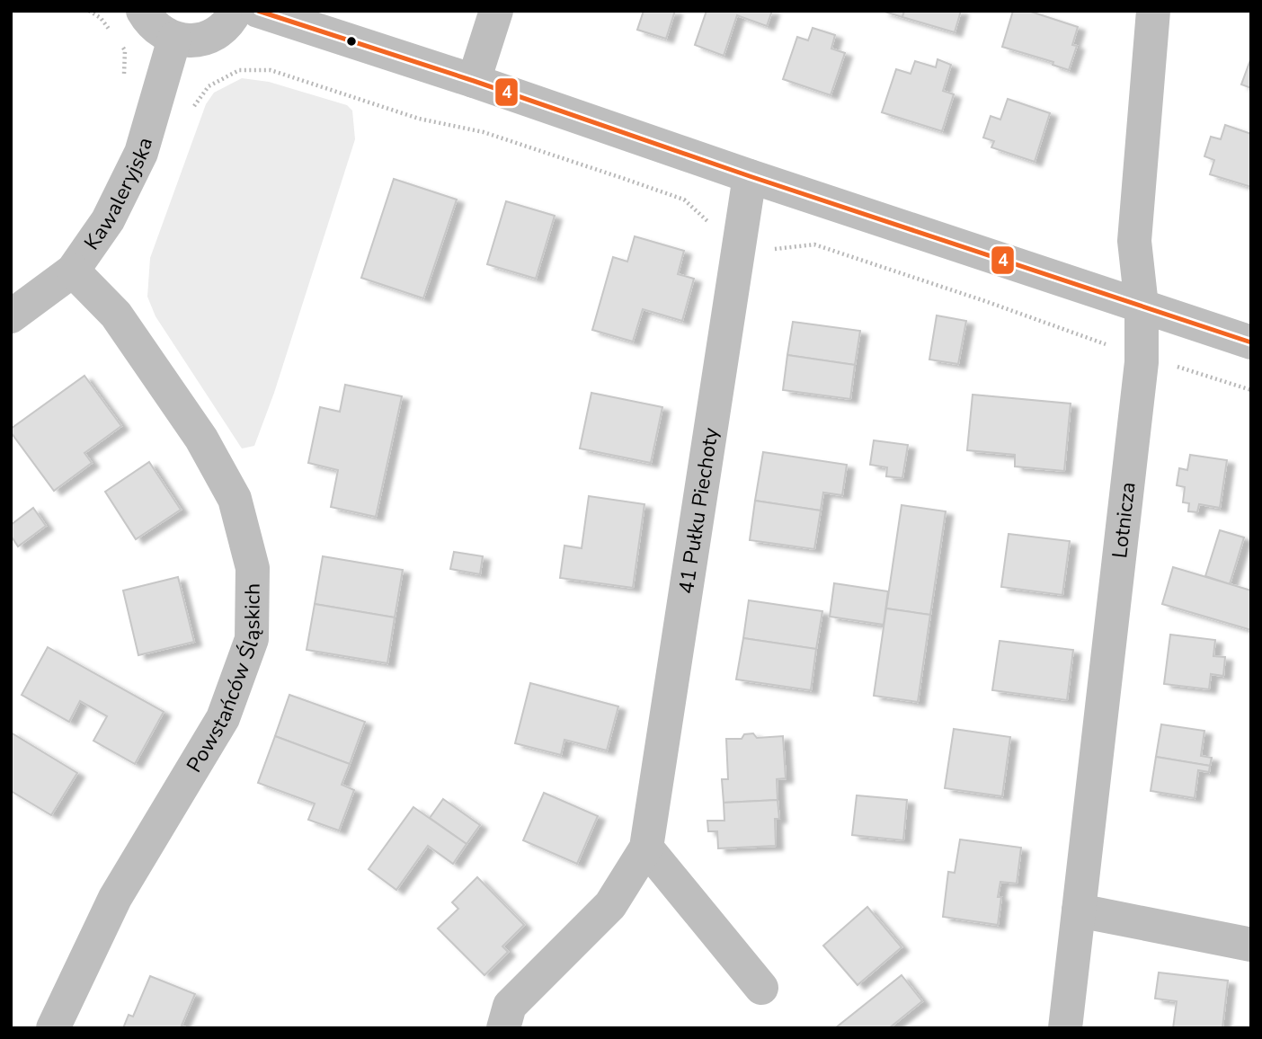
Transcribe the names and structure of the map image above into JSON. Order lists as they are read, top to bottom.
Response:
{
  "streets": {
    "street": [
      "Kawaleryjska",
      "41 Pułku Piechoty",
      "Lotnicza",
      "Powstańców Śląskich"
    ]
  },
  "crossings": [
    ["Kawaleryjska", "Powstańców Śląskich"]
  ],
  "lines": ["transit line 4"]
}
